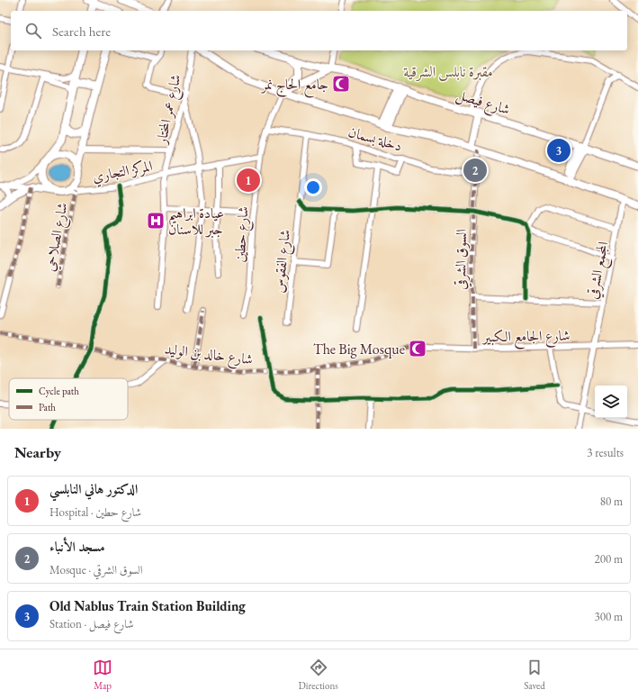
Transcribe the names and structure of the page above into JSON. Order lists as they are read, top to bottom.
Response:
{
  "streets": {
    "main road": ["شارع فيصل"],
    "street": [
      "شارع عمر المختار",
      "دخلة بسمان",
      "المركز التجاري",
      "شارع حطين",
      "شارع الصلاحي",
      "السوق الشرقي",
      "شارع الفقوس",
      "المجمع الشرقي",
      "شارع الجامع الكبير",
      "شارع خالد بن الوليد"
    ]
  },
  "crossings": [
    ["شارع عمر المختار", "المركز التجاري"],
    ["دخلة بسمان", "شارع حطين"],
    ["دخلة بسمان", "السوق الشرقي"],
    ["دخلة بسمان", "شارع الفقوس"],
    ["المركز التجاري", "شارع حطين"],
    ["المركز التجاري", "شارع الصلاحي"],
    ["السوق الشرقي", "شارع الجامع الكبير"],
    ["المجمع الشرقي", "شارع الجامع الكبير"],
    ["شارع الجامع الكبير", "شارع خالد بن الوليد"]
  ],
  "parks": ["مقبرة نابلس الشرقية"],
  "places": {
    "mosque": ["جامع الحاج نمر", "The Big Mosque"],
    "hospital": ["عيادة ابراهيم جبر للاسنان"]
  },
  "legend": ["Cycle path", "Path"],
  "page": {
    "search": "Search here",
    "pins": ["3", "2", "1"],
    "heading": ["Nearby", "3 results"],
    "list": [
      {
        "mark": "1",
        "name": "الدكتور هاني النابلسي",
        "note": "Hospital · شارع حطين",
        "value": "80 m"
      },
      {
        "mark": "2",
        "name": "مسجد الأنباء",
        "note": "Mosque · السوق الشرقي",
        "value": "200 m"
      },
      {
        "mark": "3",
        "name": "Old Nablus Train Station Building",
        "note": "Station · شارع فيصل",
        "value": "300 m"
      }
    ],
    "nav": ["Map", "Directions", "Saved"]
  }
}
